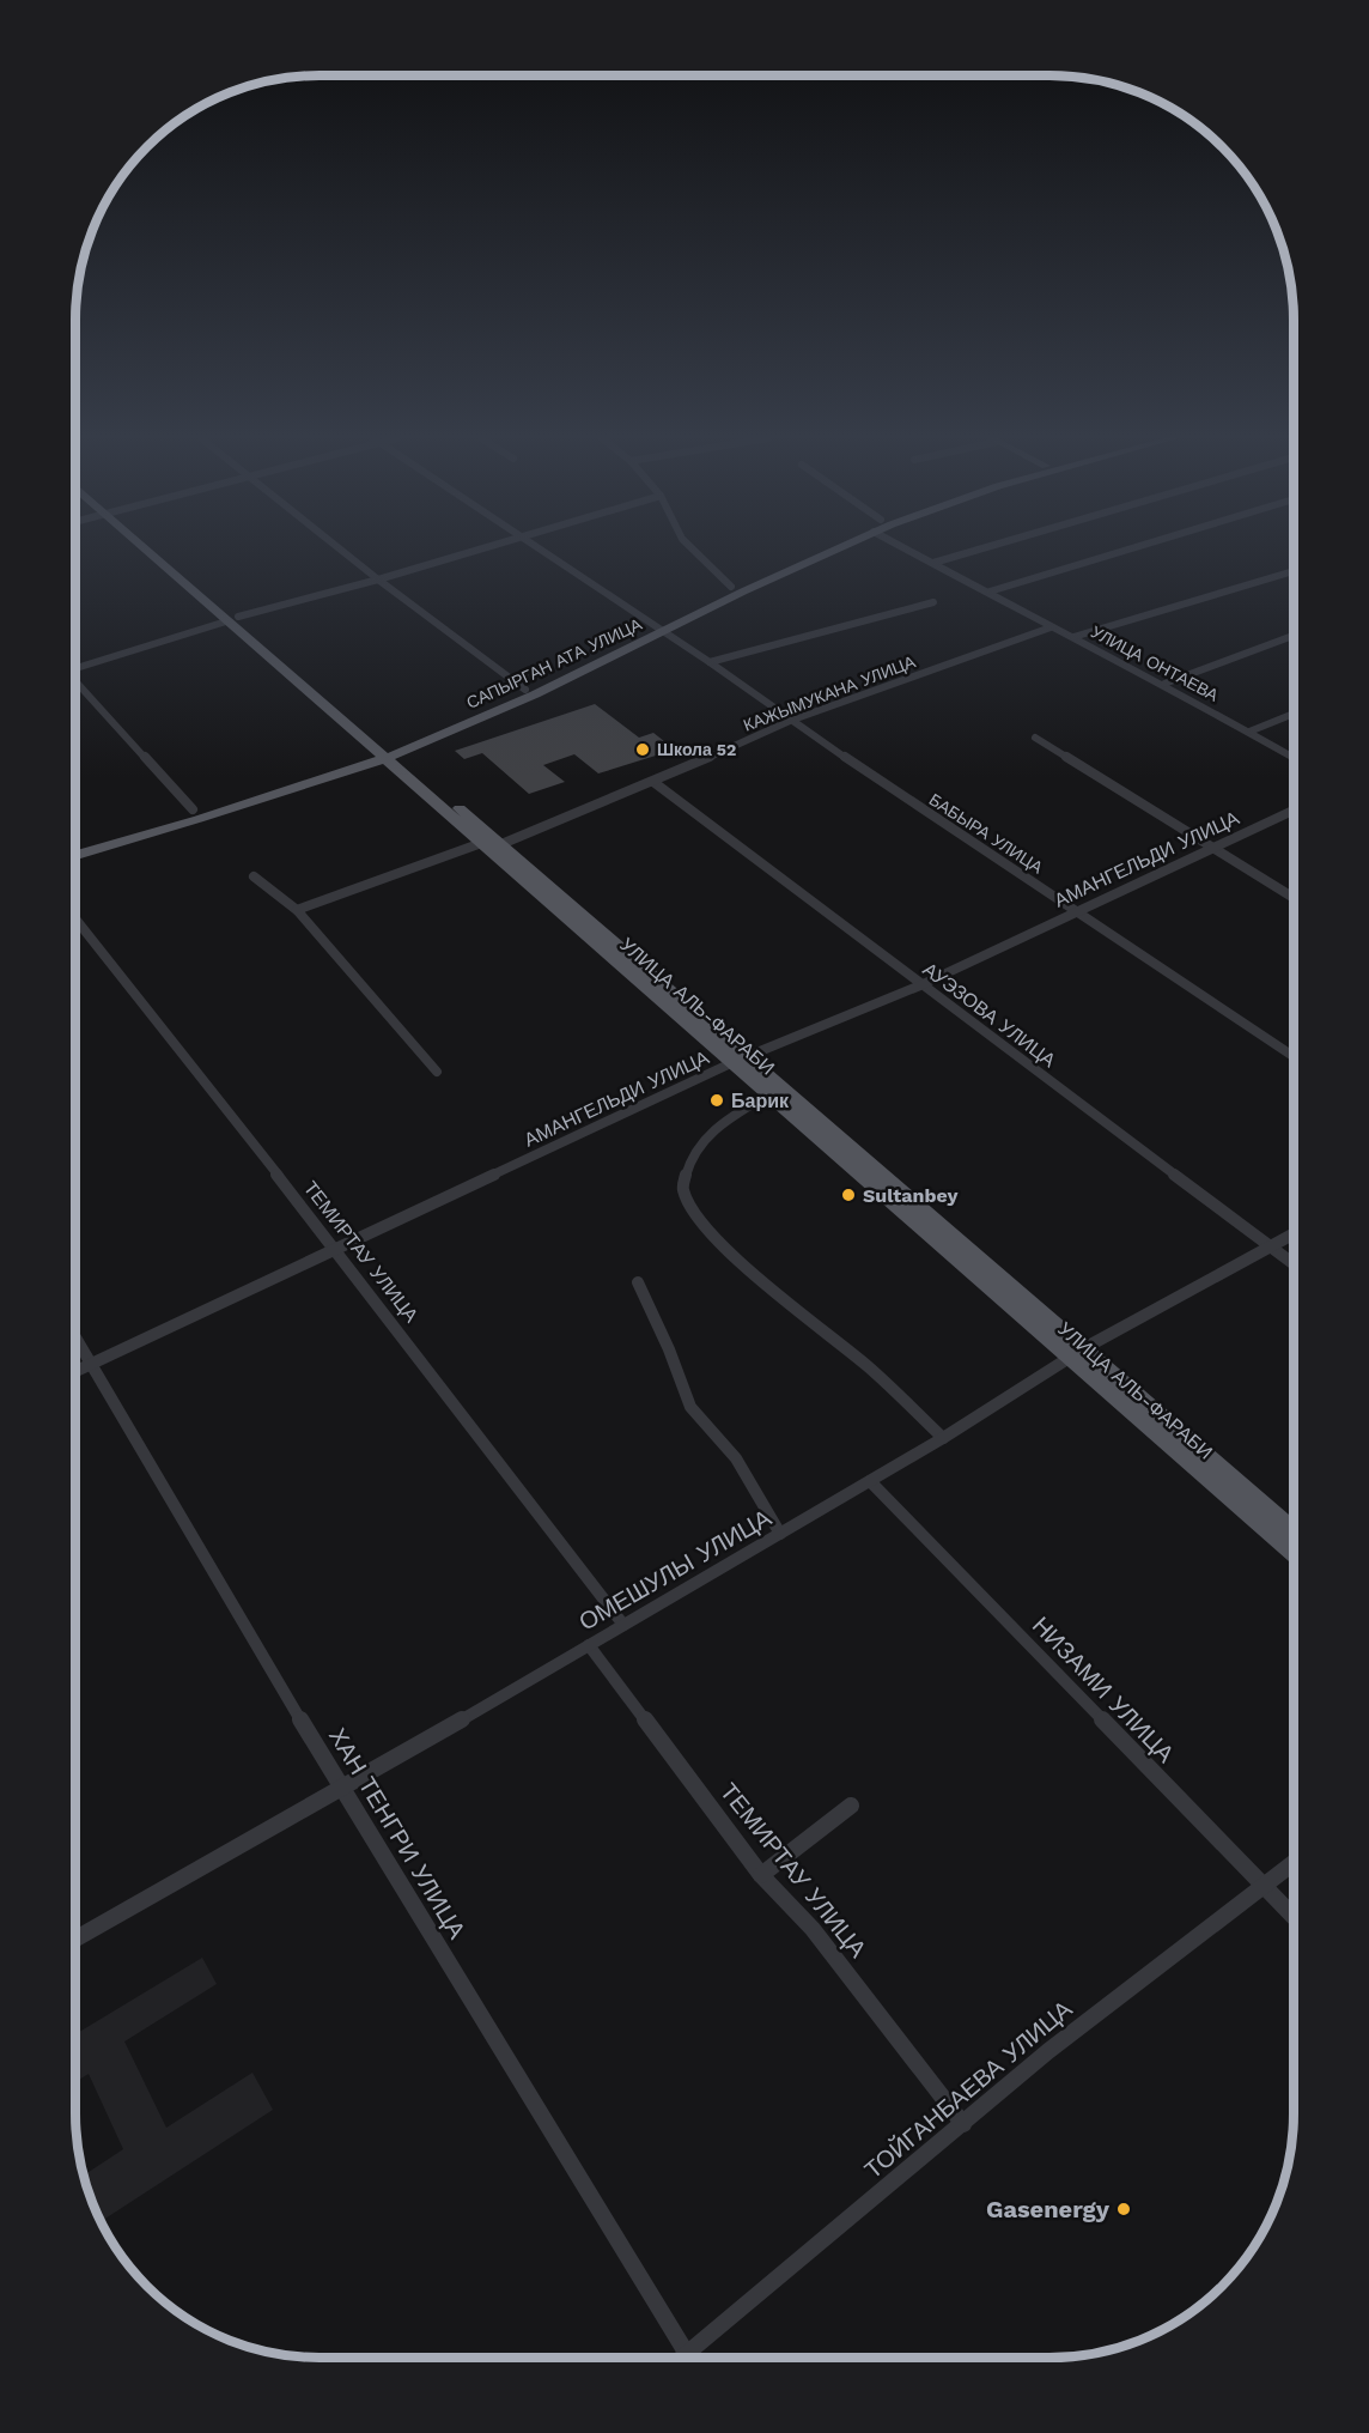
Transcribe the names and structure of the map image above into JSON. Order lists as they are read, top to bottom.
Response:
{
  "streets": {
    "main road": ["САПЫРГАН АТА УЛИЦА", "УЛИЦА АЛЬ-ФАРАБИ"],
    "street": [
      "УЛИЦА ОНТАЕВА",
      "КАЖЫМУКАНА УЛИЦА",
      "БАБЫРА УЛИЦА",
      "АМАНГЕЛЬДИ УЛИЦА",
      "АУЭЗОВА УЛИЦА",
      "ТЕМИРТАУ УЛИЦА",
      "ОМЕШУЛЫ УЛИЦА",
      "НИЗАМИ УЛИЦА",
      "ХАН ТЕНГРИ УЛИЦА",
      "ТОЙГАНБАЕВА УЛИЦА"
    ]
  },
  "crossings": [
    ["САПЫРГАН АТА УЛИЦА", "БАБЫРА УЛИЦА"],
    ["САПЫРГАН АТА УЛИЦА", "УЛИЦА АЛЬ-ФАРАБИ"],
    ["УЛИЦА ОНТАЕВА", "КАЖЫМУКАНА УЛИЦА"],
    ["КАЖЫМУКАНА УЛИЦА", "БАБЫРА УЛИЦА"],
    ["КАЖЫМУКАНА УЛИЦА", "УЛИЦА АЛЬ-ФАРАБИ"],
    ["КАЖЫМУКАНА УЛИЦА", "АУЭЗОВА УЛИЦА"],
    ["БАБЫРА УЛИЦА", "АМАНГЕЛЬДИ УЛИЦА"],
    ["АМАНГЕЛЬДИ УЛИЦА", "УЛИЦА АЛЬ-ФАРАБИ"],
    ["АМАНГЕЛЬДИ УЛИЦА", "АУЭЗОВА УЛИЦА"],
    ["АМАНГЕЛЬДИ УЛИЦА", "ТЕМИРТАУ УЛИЦА"],
    ["АМАНГЕЛЬДИ УЛИЦА", "ХАН ТЕНГРИ УЛИЦА"],
    ["УЛИЦА АЛЬ-ФАРАБИ", "ОМЕШУЛЫ УЛИЦА"],
    ["АУЭЗОВА УЛИЦА", "ОМЕШУЛЫ УЛИЦА"],
    ["ТЕМИРТАУ УЛИЦА", "ОМЕШУЛЫ УЛИЦА"],
    ["ТЕМИРТАУ УЛИЦА", "ТОЙГАНБАЕВА УЛИЦА"],
    ["ОМЕШУЛЫ УЛИЦА", "НИЗАМИ УЛИЦА"],
    ["ОМЕШУЛЫ УЛИЦА", "ХАН ТЕНГРИ УЛИЦА"],
    ["НИЗАМИ УЛИЦА", "ТОЙГАНБАЕВА УЛИЦА"],
    ["ХАН ТЕНГРИ УЛИЦА", "ТОЙГАНБАЕВА УЛИЦА"]
  ],
  "places": [
    "Школа 52",
    "Барик",
    "Sultanbey",
    "Gasenergy"
  ]
}
